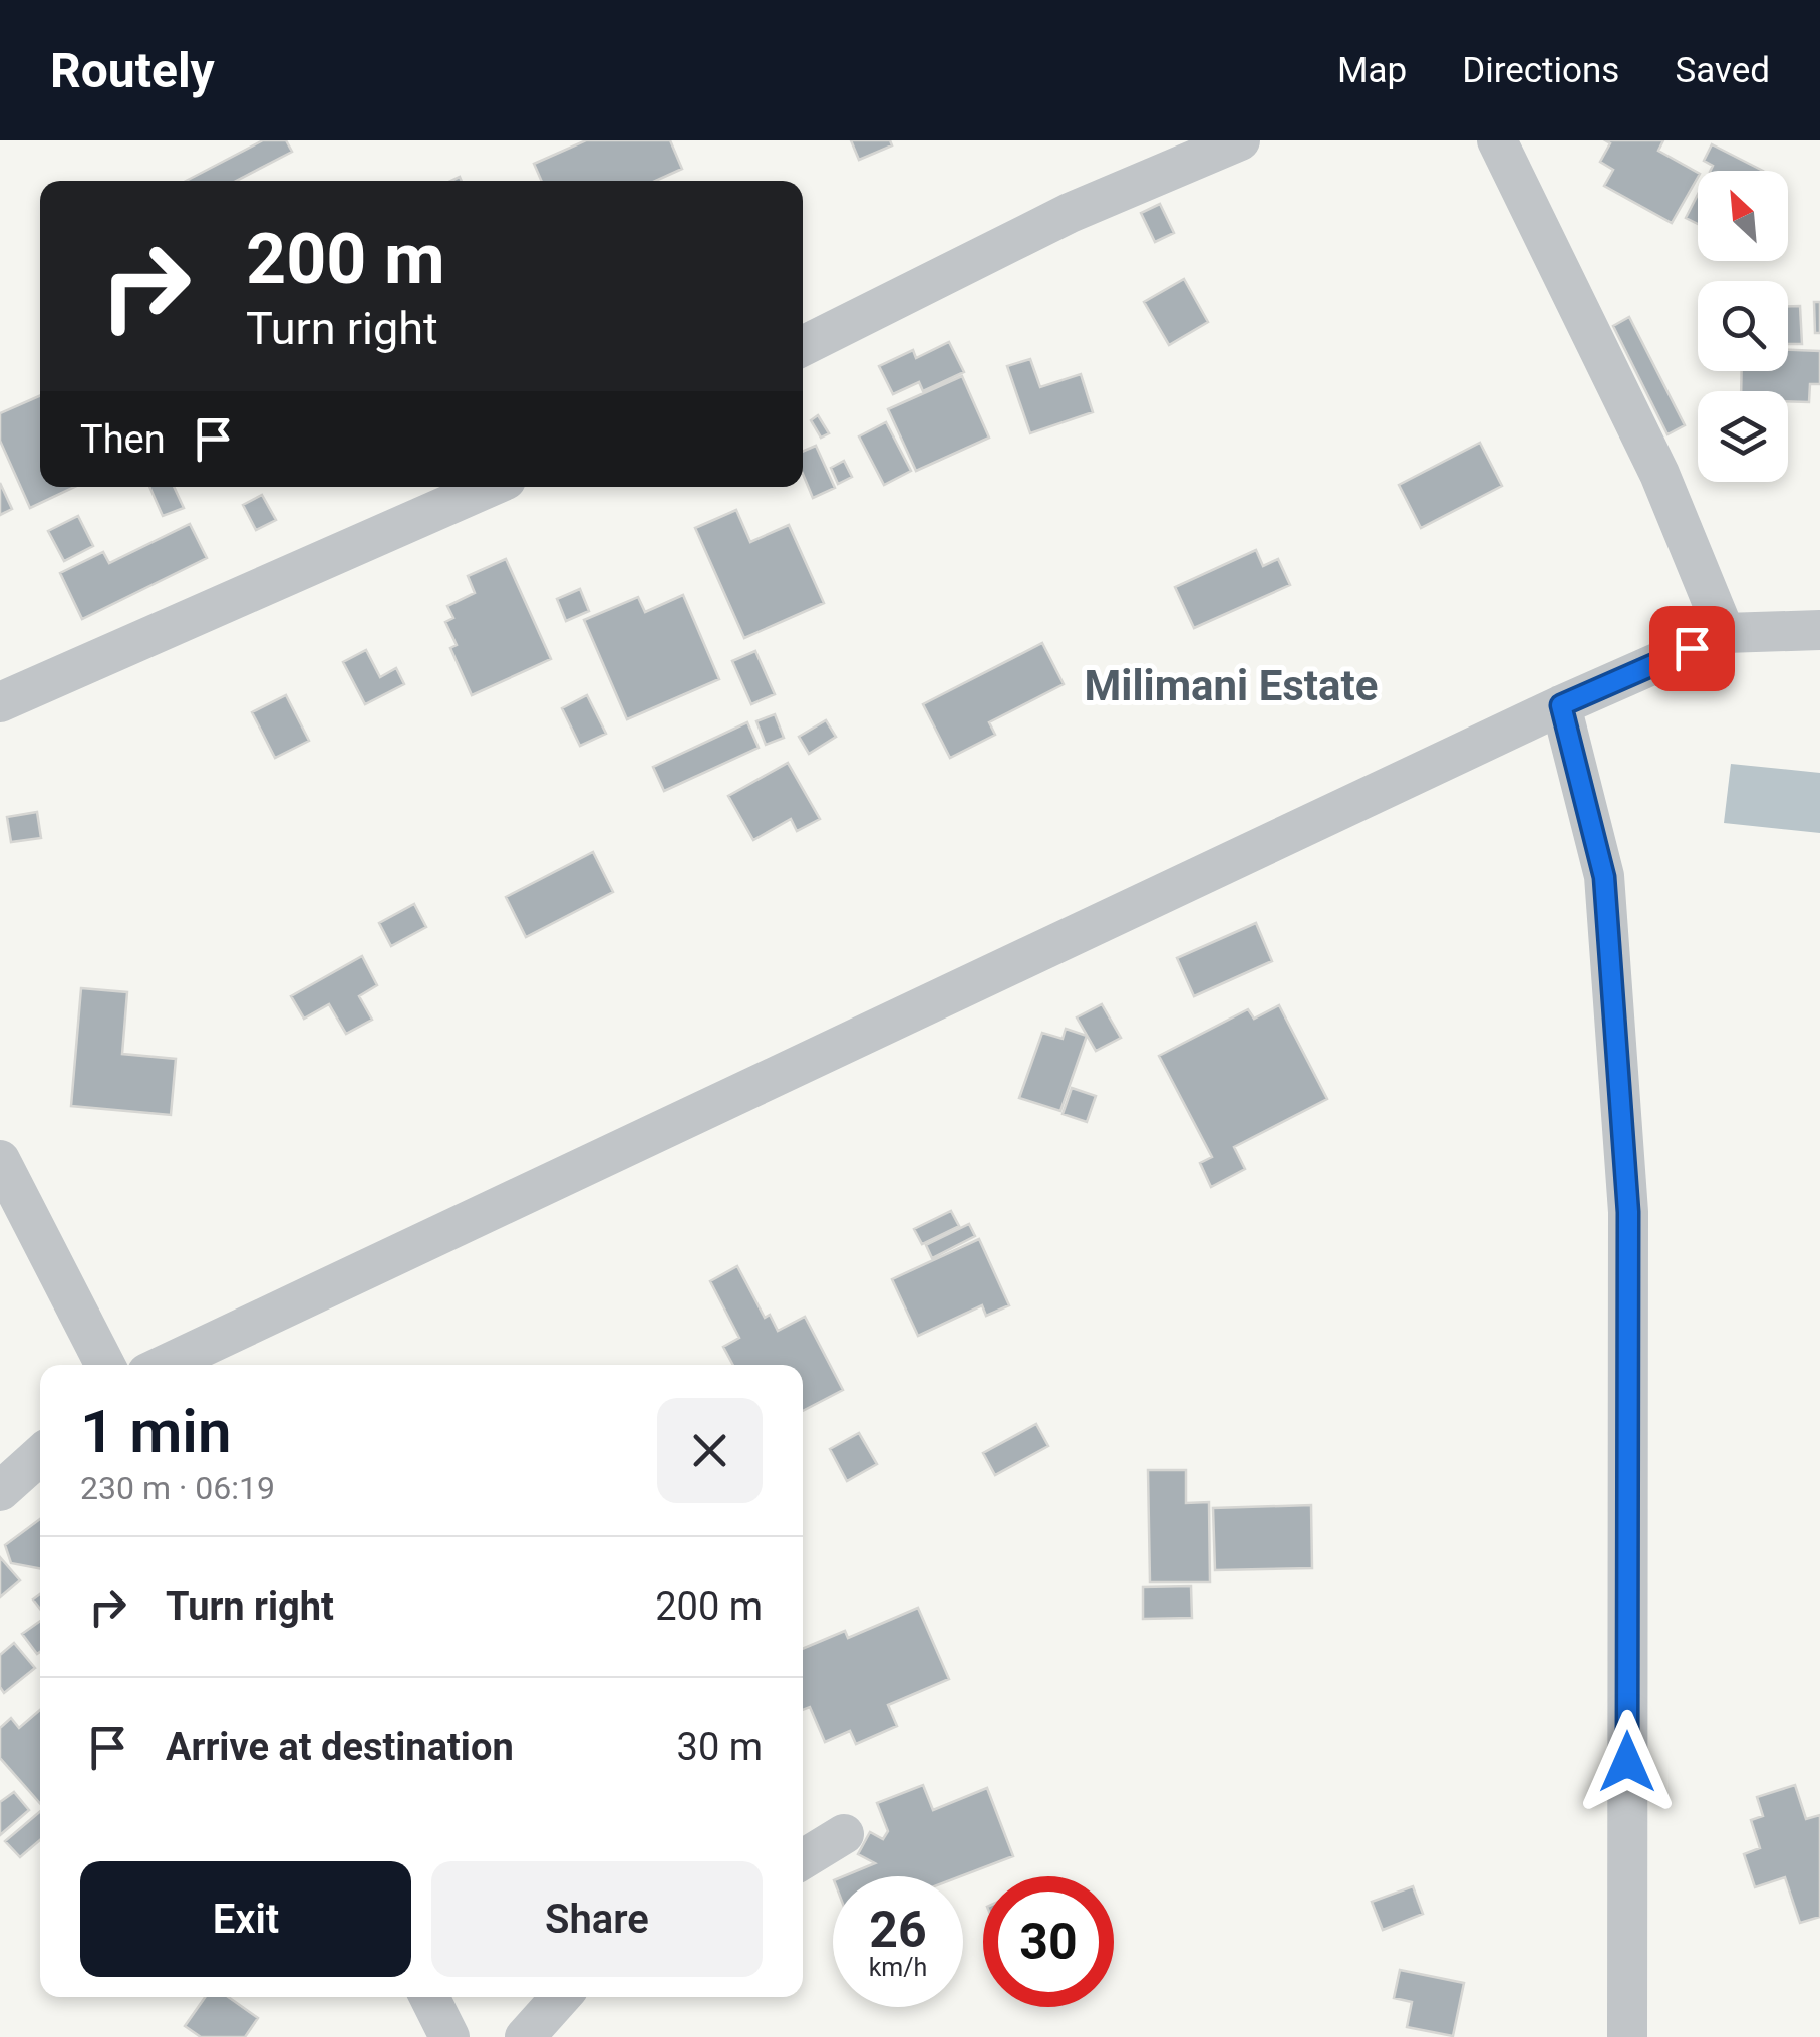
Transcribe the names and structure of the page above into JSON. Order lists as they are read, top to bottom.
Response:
{
  "districts": ["Milimani Estate"],
  "north": "top left",
  "page": {
    "header": "Routely",
    "nav": ["Map", "Directions", "Saved"],
    "turn": ["200 m", "Turn right"],
    "then": "Then",
    "heading": ["1 min", "230 m · 06:19"],
    "list": [
      {
        "name": "Turn right",
        "value": "200 m"
      },
      {
        "name": "Arrive at destination",
        "value": "30 m"
      }
    ],
    "buttons": ["Exit", "Share"],
    "speed": "26 km/h",
    "limit": "30"
  }
}
